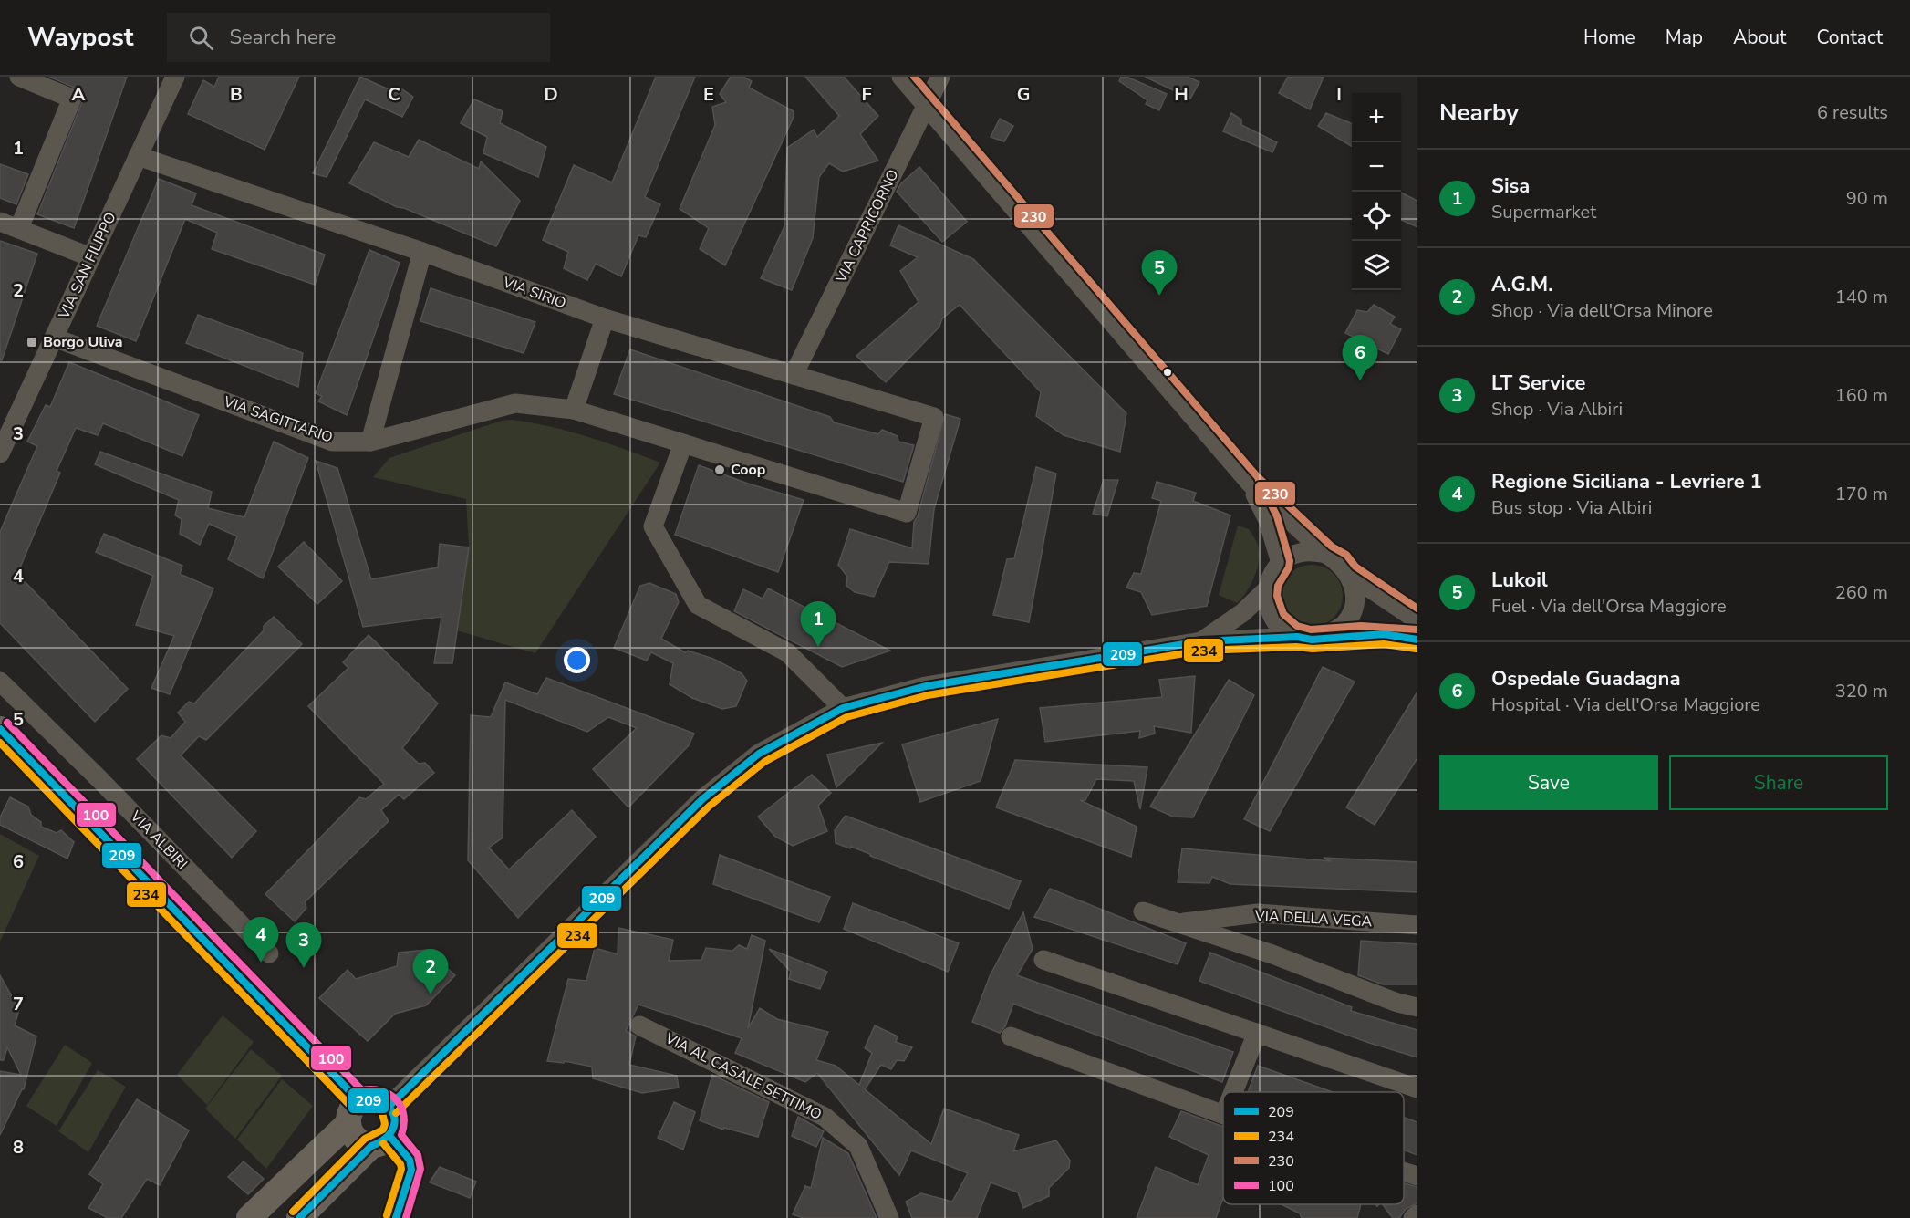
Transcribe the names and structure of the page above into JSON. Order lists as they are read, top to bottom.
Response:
{
  "streets": {
    "street": [
      "VIA CAPRICORNO",
      "VIA SAN FILIPPO",
      "VIA SIRIO",
      "VIA SAGITTARIO",
      "VIA ALBIRI",
      "VIA DELLA VEGA",
      "VIA AL CASALE SETTIMO"
    ]
  },
  "crossings": [
    ["VIA CAPRICORNO", "VIA SIRIO"],
    ["VIA SAN FILIPPO", "VIA SIRIO"],
    ["VIA SAN FILIPPO", "VIA SAGITTARIO"],
    ["VIA SIRIO", "VIA SAGITTARIO"]
  ],
  "places": {
    "transit": ["Borgo Uliva"],
    "other": ["Coop"]
  },
  "lines": [
    "transit line 230",
    "transit line 209",
    "transit line 234",
    "transit line 100"
  ],
  "legend": [
    "209",
    "234",
    "230",
    "100"
  ],
  "page": {
    "header": "Waypost",
    "search": "Search here",
    "nav": [
      "Home",
      "Map",
      "About",
      "Contact"
    ],
    "heading": ["Nearby", "6 results"],
    "map_buttons": ["+", "−"],
    "list": [
      {
        "mark": "1",
        "name": "Sisa",
        "note": "Supermarket",
        "value": "90 m"
      },
      {
        "mark": "2",
        "name": "A.G.M.",
        "note": "Shop · Via dell'Orsa Minore",
        "value": "140 m"
      },
      {
        "mark": "3",
        "name": "LT Service",
        "note": "Shop · Via Albiri",
        "value": "160 m"
      },
      {
        "mark": "4",
        "name": "Regione Siciliana - Levriere 1",
        "note": "Bus stop · Via Albiri",
        "value": "170 m"
      },
      {
        "mark": "5",
        "name": "Lukoil",
        "note": "Fuel · Via dell'Orsa Maggiore",
        "value": "260 m"
      },
      {
        "mark": "6",
        "name": "Ospedale Guadagna",
        "note": "Hospital · Via dell'Orsa Maggiore",
        "value": "320 m"
      }
    ],
    "pins": [
      "5",
      "6",
      "1",
      "4",
      "3",
      "2"
    ],
    "buttons": ["Save", "Share"]
  },
  "grid": {
    "columns": [
      "A",
      "B",
      "C",
      "D",
      "E",
      "F",
      "G",
      "H",
      "I"
    ],
    "rows": [
      "1",
      "2",
      "3",
      "4",
      "5",
      "6",
      "7",
      "8"
    ]
  }
}
